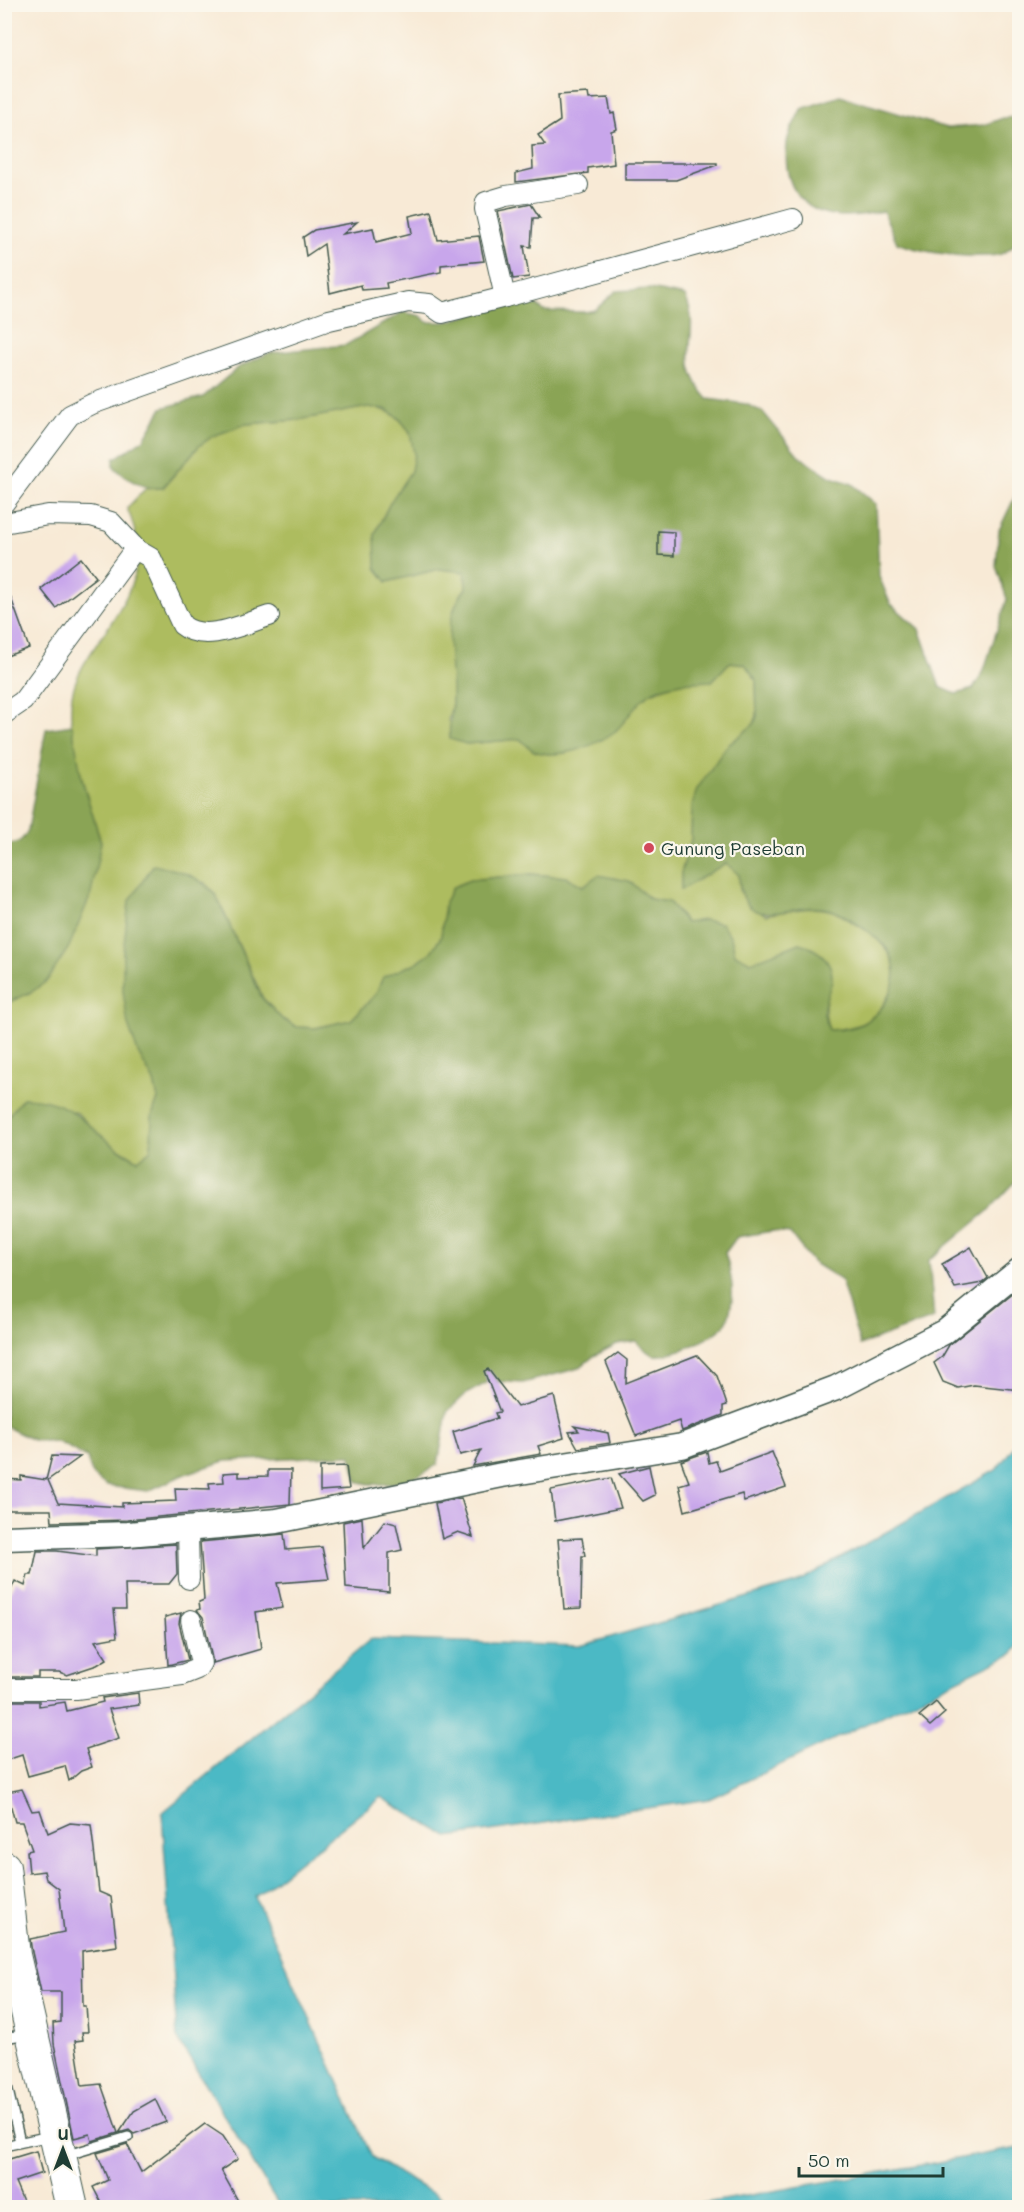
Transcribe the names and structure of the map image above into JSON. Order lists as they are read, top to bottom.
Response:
{
  "places": ["Gunung Paseban"],
  "scale_bar": "50 m",
  "north": "top"
}
